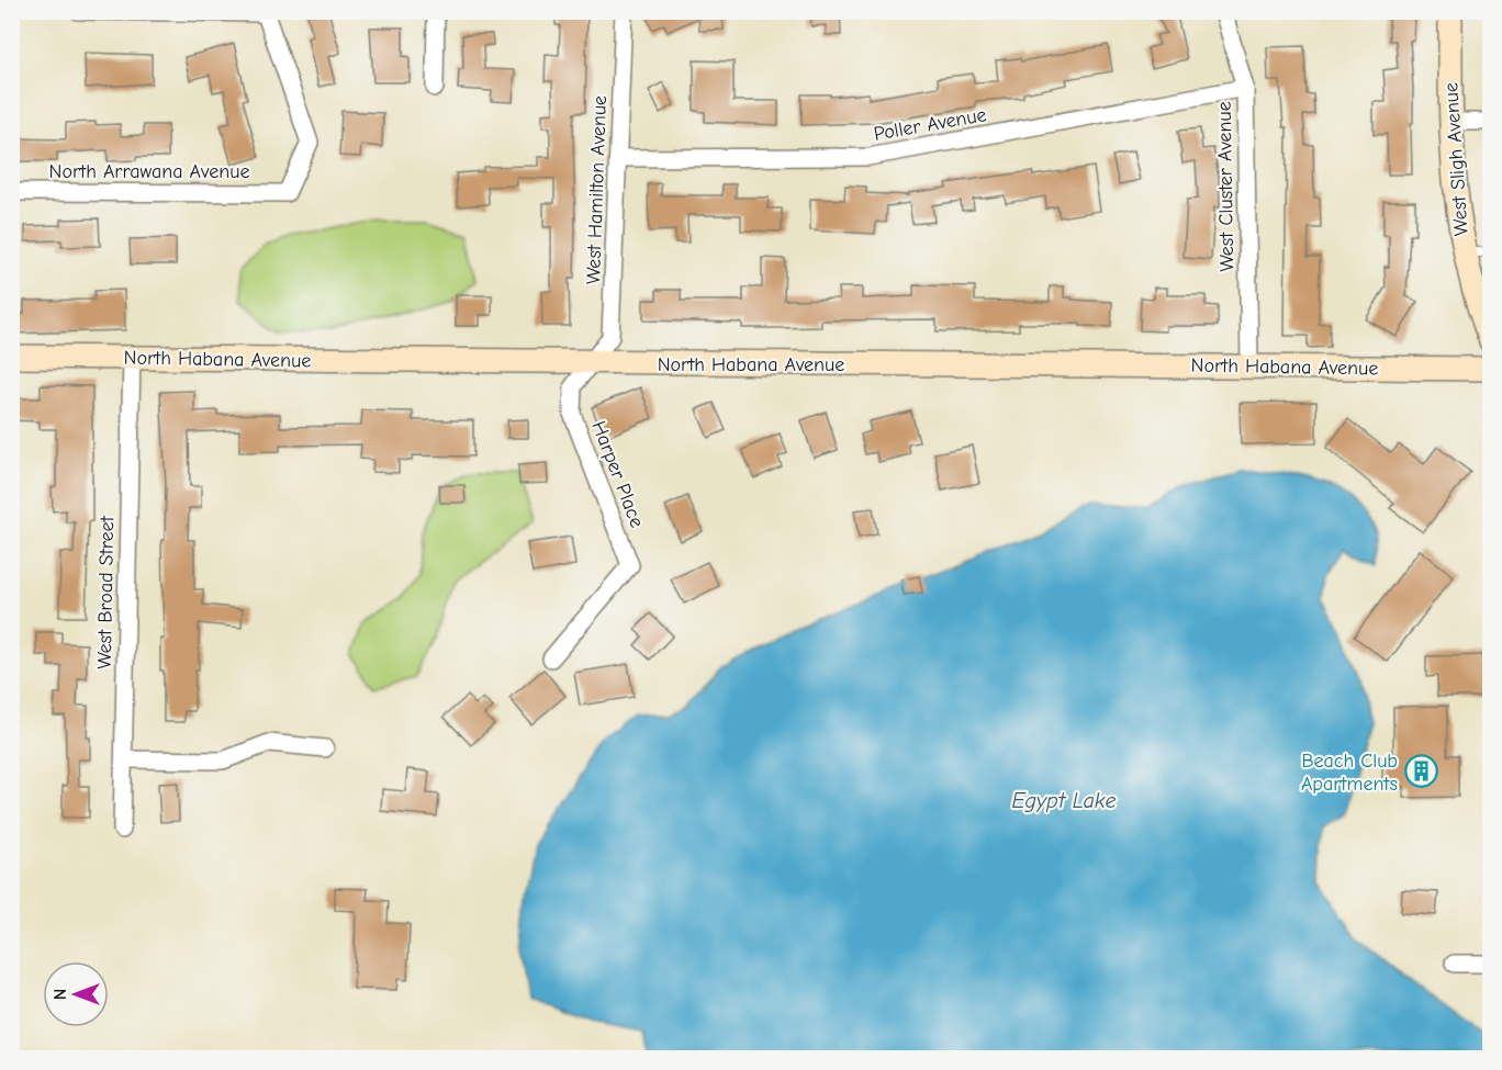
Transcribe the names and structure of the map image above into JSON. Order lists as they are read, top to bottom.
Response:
{
  "streets": {
    "street": [
      "Poller Avenue",
      "West Sligh Avenue",
      "North Arrawana Avenue",
      "West Cluster Avenue",
      "West Hamilton Avenue",
      "North Habana Avenue",
      "Harper Place",
      "West Broad Street"
    ]
  },
  "crossings": [
    ["Poller Avenue", "West Cluster Avenue"],
    ["Poller Avenue", "West Hamilton Avenue"],
    ["West Cluster Avenue", "North Habana Avenue"],
    ["West Hamilton Avenue", "North Habana Avenue"],
    ["West Hamilton Avenue", "Harper Place"],
    ["North Habana Avenue", "Harper Place"],
    ["North Habana Avenue", "West Broad Street"]
  ],
  "water": ["Egypt Lake"],
  "places": {
    "building": ["Beach Club Apartments"]
  },
  "north": "left"
}
